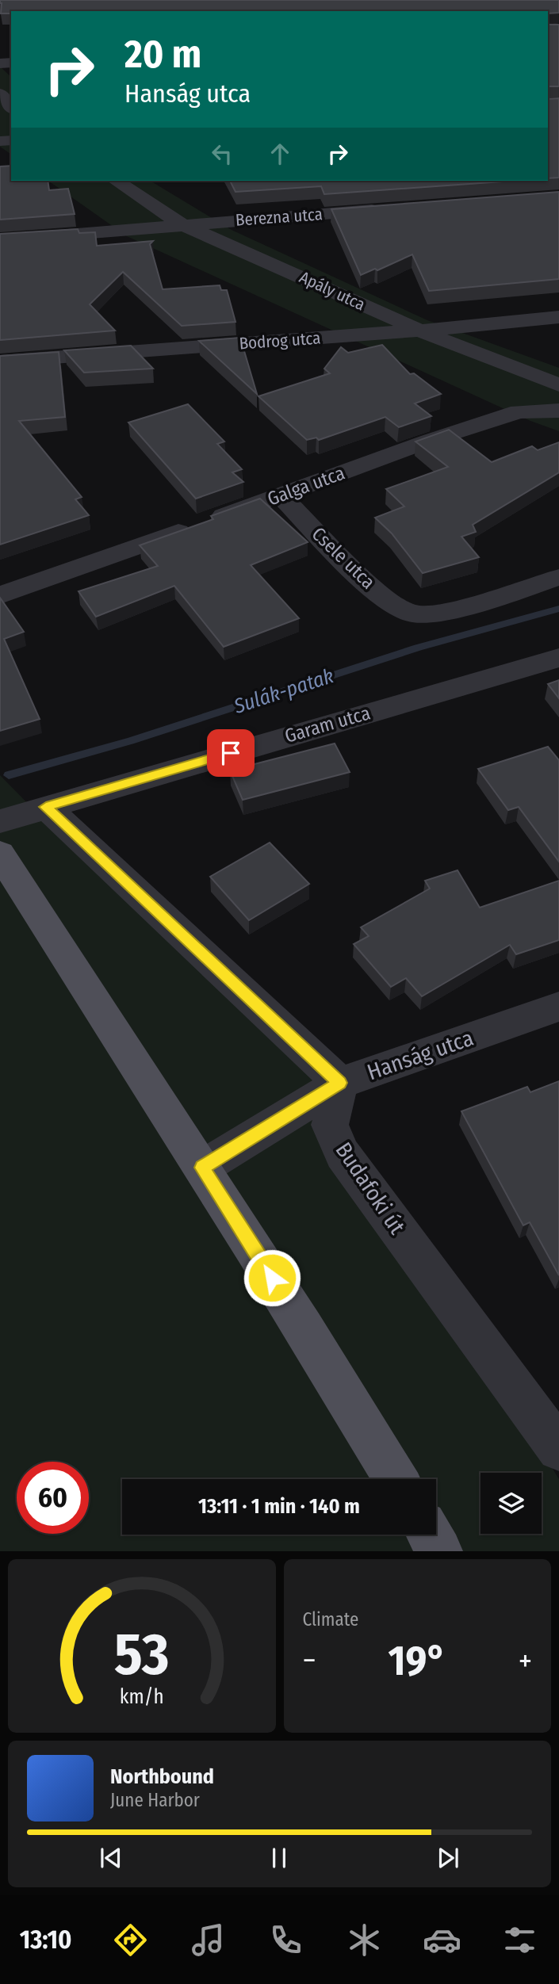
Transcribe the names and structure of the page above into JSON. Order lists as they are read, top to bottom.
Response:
{
  "streets": {
    "street": [
      "Berezna utca",
      "Apály utca",
      "Bodrog utca",
      "Galga utca",
      "Csele utca",
      "Garam utca",
      "Hanság utca",
      "Budafoki út"
    ]
  },
  "crossings": [
    ["Berezna utca", "Apály utca"],
    ["Apály utca", "Bodrog utca"],
    ["Galga utca", "Csele utca"],
    ["Hanság utca", "Budafoki út"]
  ],
  "water": ["Sulák-patak"],
  "page": {
    "turn": ["20 m", "Hanság utca"],
    "limit": "60",
    "trip": "13:11 · 1 min · 140 m",
    "tile": "Climate",
    "heat": ["−", "19°", "+"],
    "song": ["Northbound", "June Harbor"],
    "tabs": "13:10",
    "gauge": ["53", "km/h"]
  }
}
